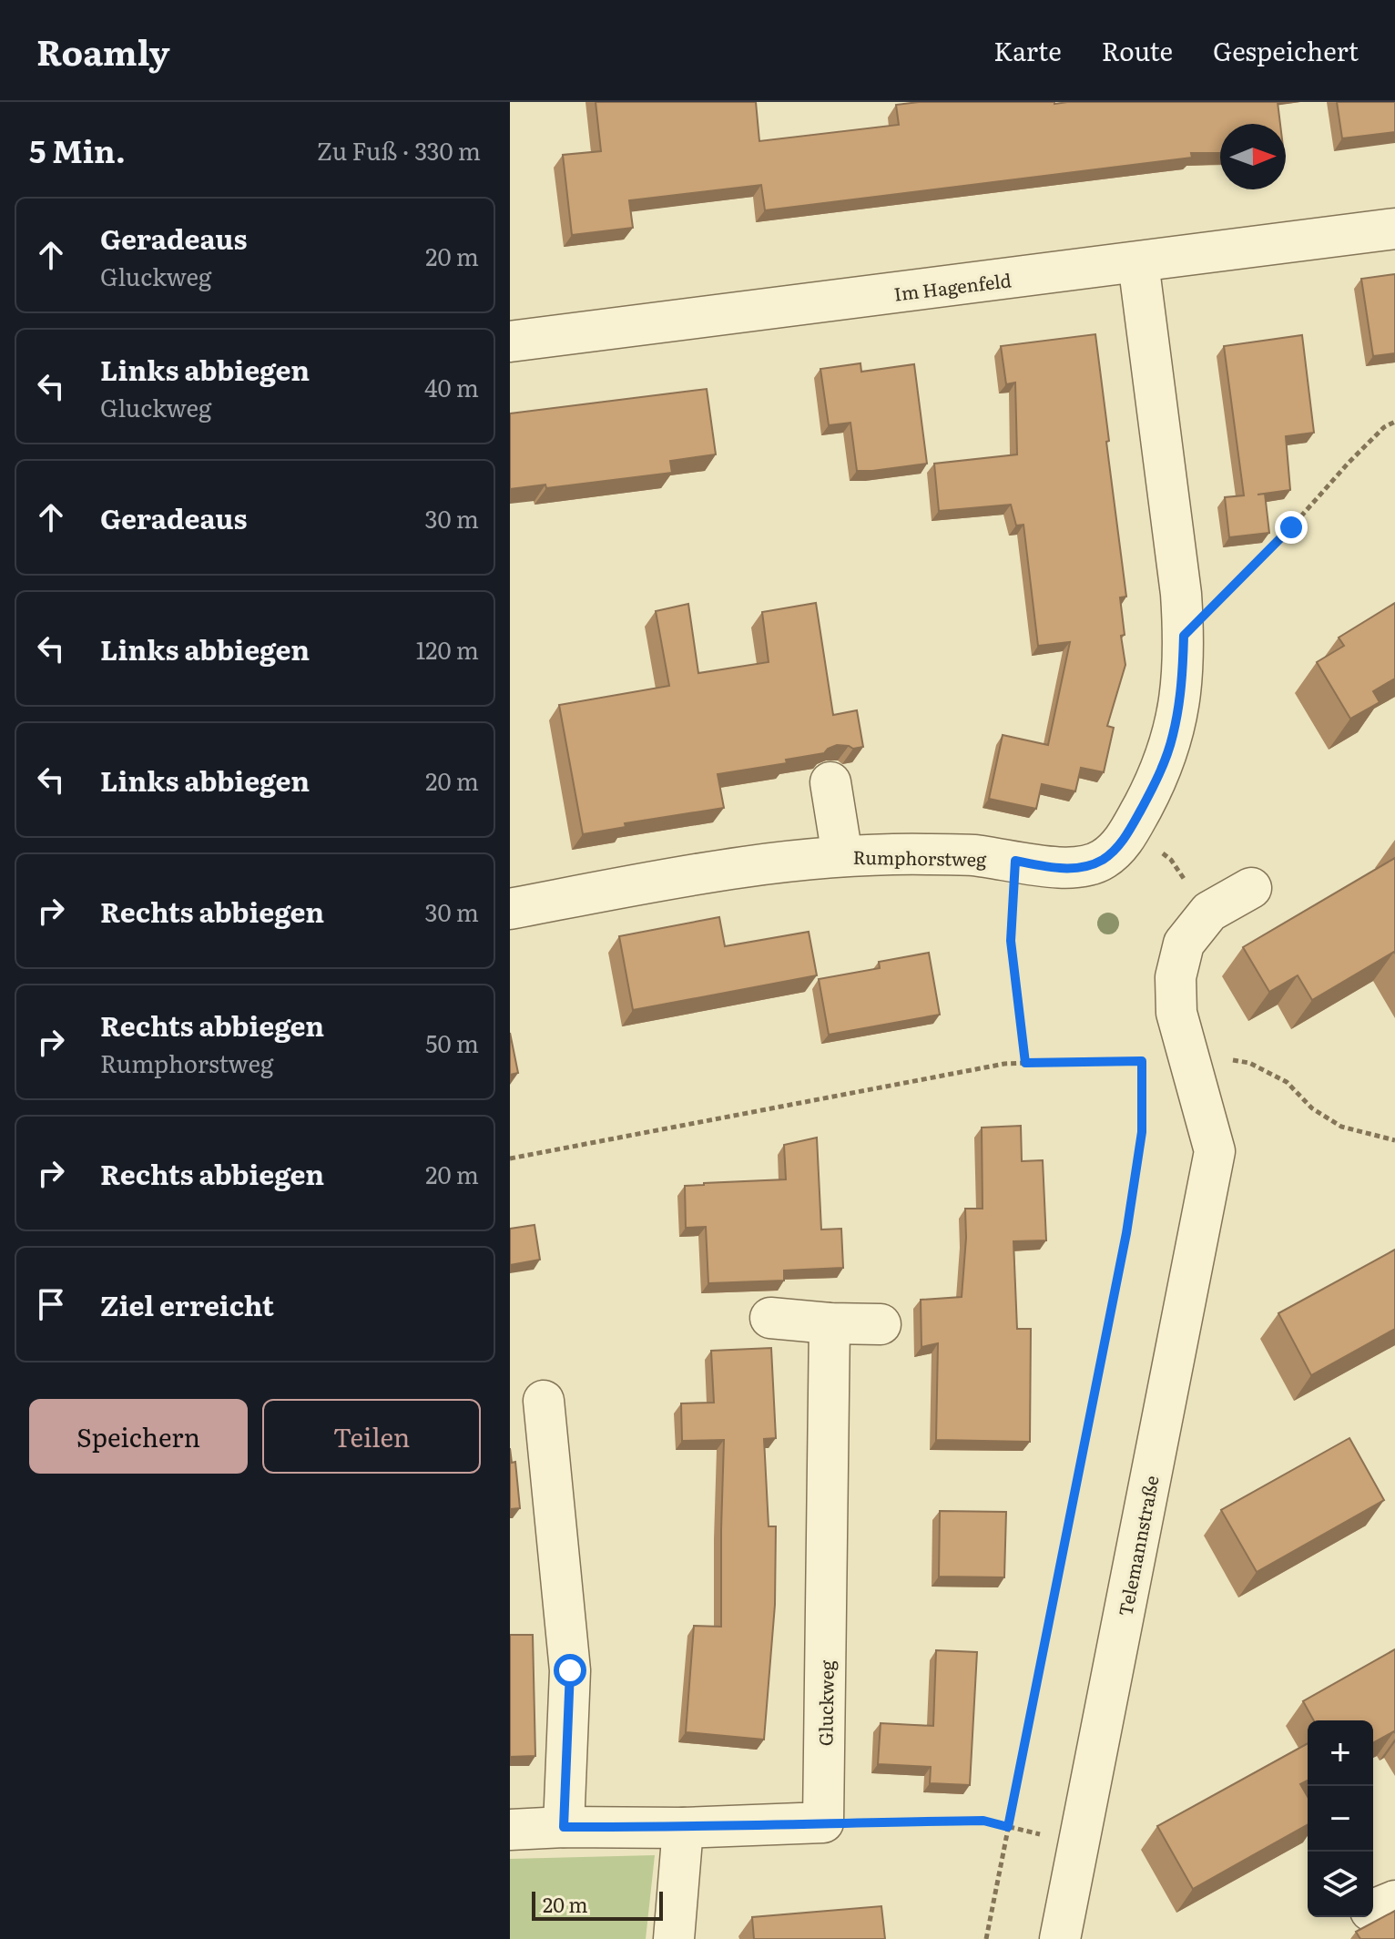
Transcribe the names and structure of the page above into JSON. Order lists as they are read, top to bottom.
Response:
{
  "streets": {
    "street": [
      "Im Hagenfeld",
      "Rumphorstweg",
      "Telemannstraße",
      "Gluckweg"
    ]
  },
  "crossings": [
    ["Im Hagenfeld", "Rumphorstweg"]
  ],
  "scale_bar": "20 m",
  "north": "right",
  "page": {
    "header": "Roamly",
    "nav": ["Karte", "Route", "Gespeichert"],
    "heading": ["5 Min.", "Zu Fuß · 330 m"],
    "list": [
      ["Geradeaus", "Gluckweg", "20 m"],
      ["Links abbiegen", "Gluckweg", "40 m"],
      ["Geradeaus", "30 m"],
      ["Links abbiegen", "120 m"],
      ["Links abbiegen", "20 m"],
      ["Rechts abbiegen", "30 m"],
      ["Rechts abbiegen", "Rumphorstweg", "50 m"],
      ["Rechts abbiegen", "20 m"],
      "Ziel erreicht"
    ],
    "buttons": ["Speichern", "Teilen"],
    "map_buttons": ["+", "−"],
    "scale": "20 m"
  }
}
